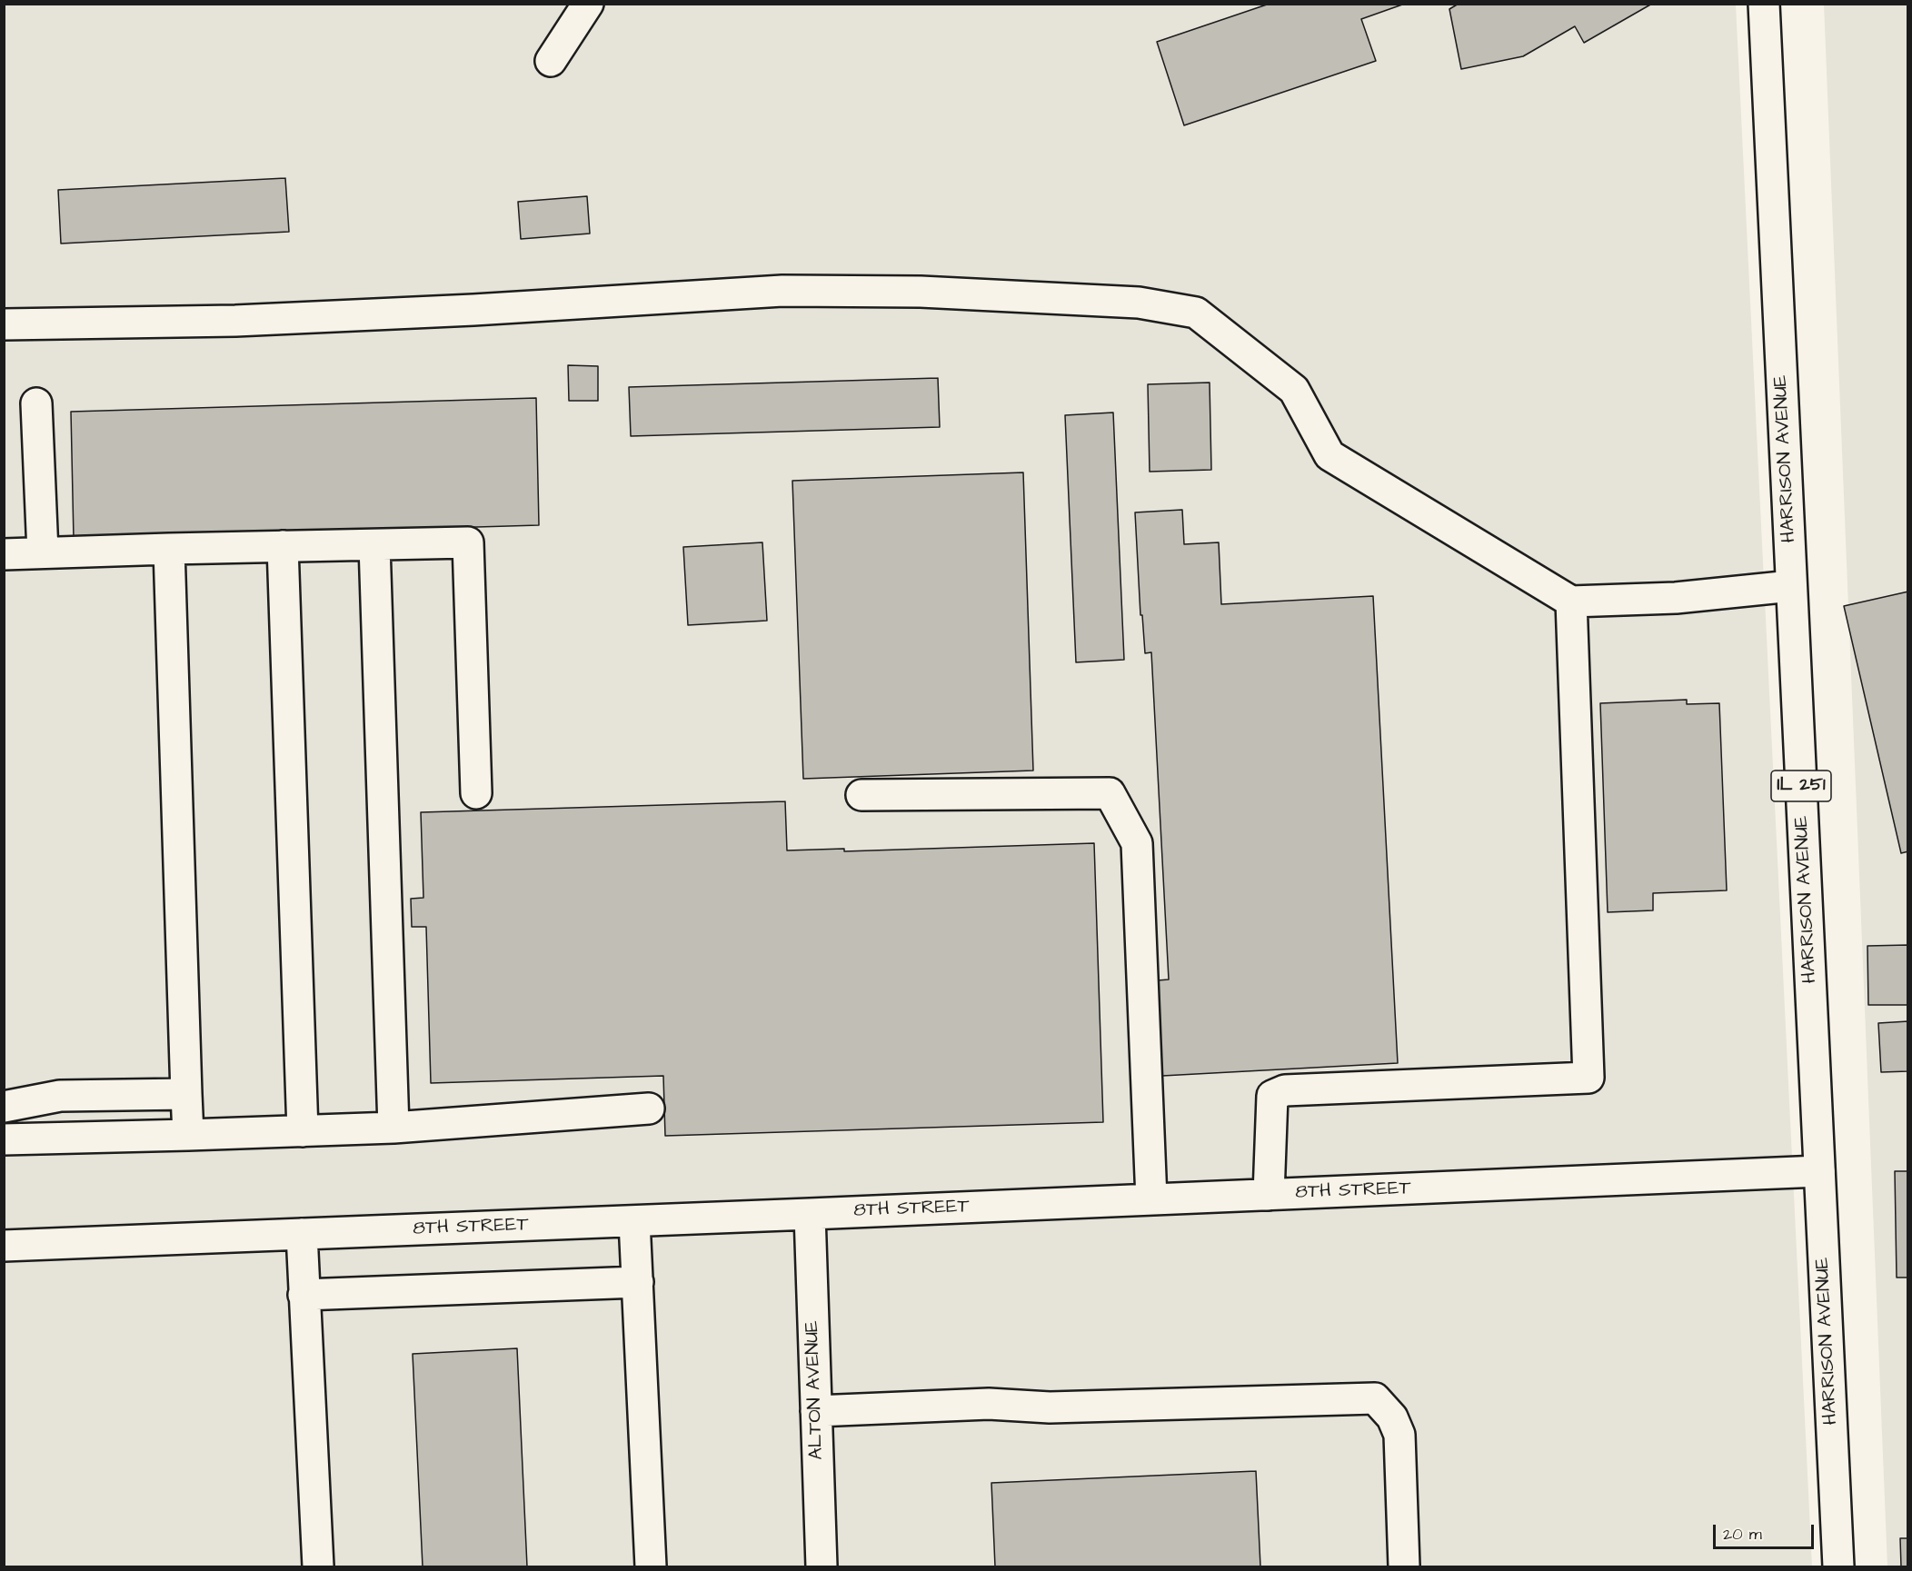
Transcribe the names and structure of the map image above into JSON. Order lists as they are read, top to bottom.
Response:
{
  "streets": {
    "street": [
      "HARRISON AVENUE",
      "IL 251",
      "8TH STREET",
      "ALTON AVENUE"
    ]
  },
  "crossings": [
    ["HARRISON AVENUE", "8TH STREET"],
    ["8TH STREET", "ALTON AVENUE"]
  ],
  "scale_bar": "20 m"
}
